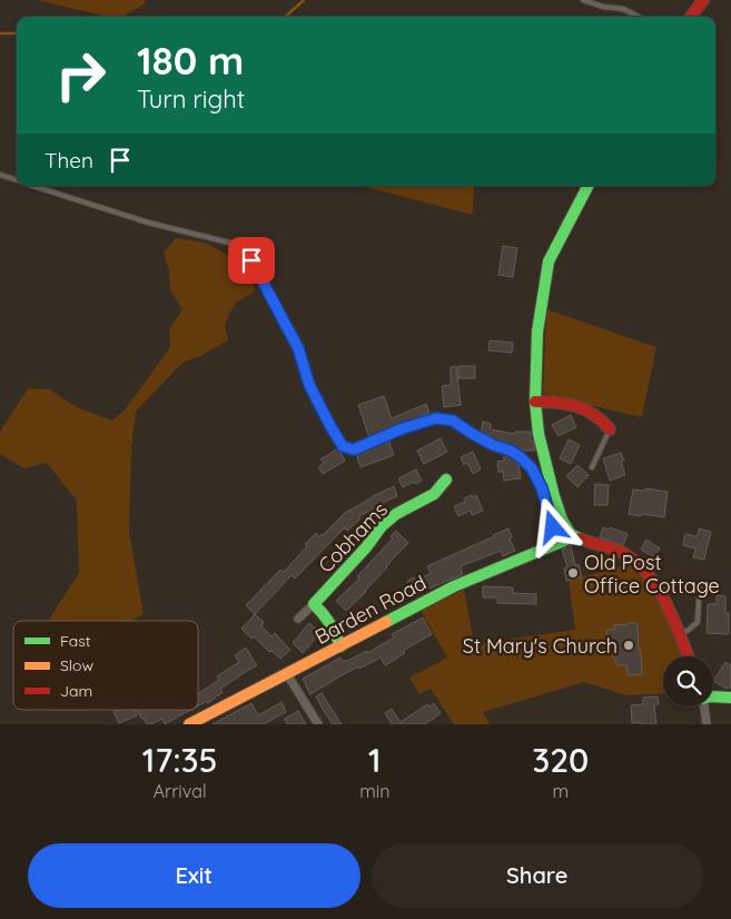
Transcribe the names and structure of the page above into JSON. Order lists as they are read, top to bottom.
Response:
{
  "streets": {
    "street": ["Cobhams", "Barden Road"]
  },
  "places": ["Old Post Office Cottage", "St Mary's Church"],
  "legend": ["Fast", "Slow", "Jam"],
  "page": {
    "turn": ["180 m", "Turn right"],
    "then": "Then",
    "eta": [
      "17:35",
      "Arrival",
      "1",
      "min",
      "320",
      "m"
    ],
    "buttons": ["Exit", "Share"]
  }
}
